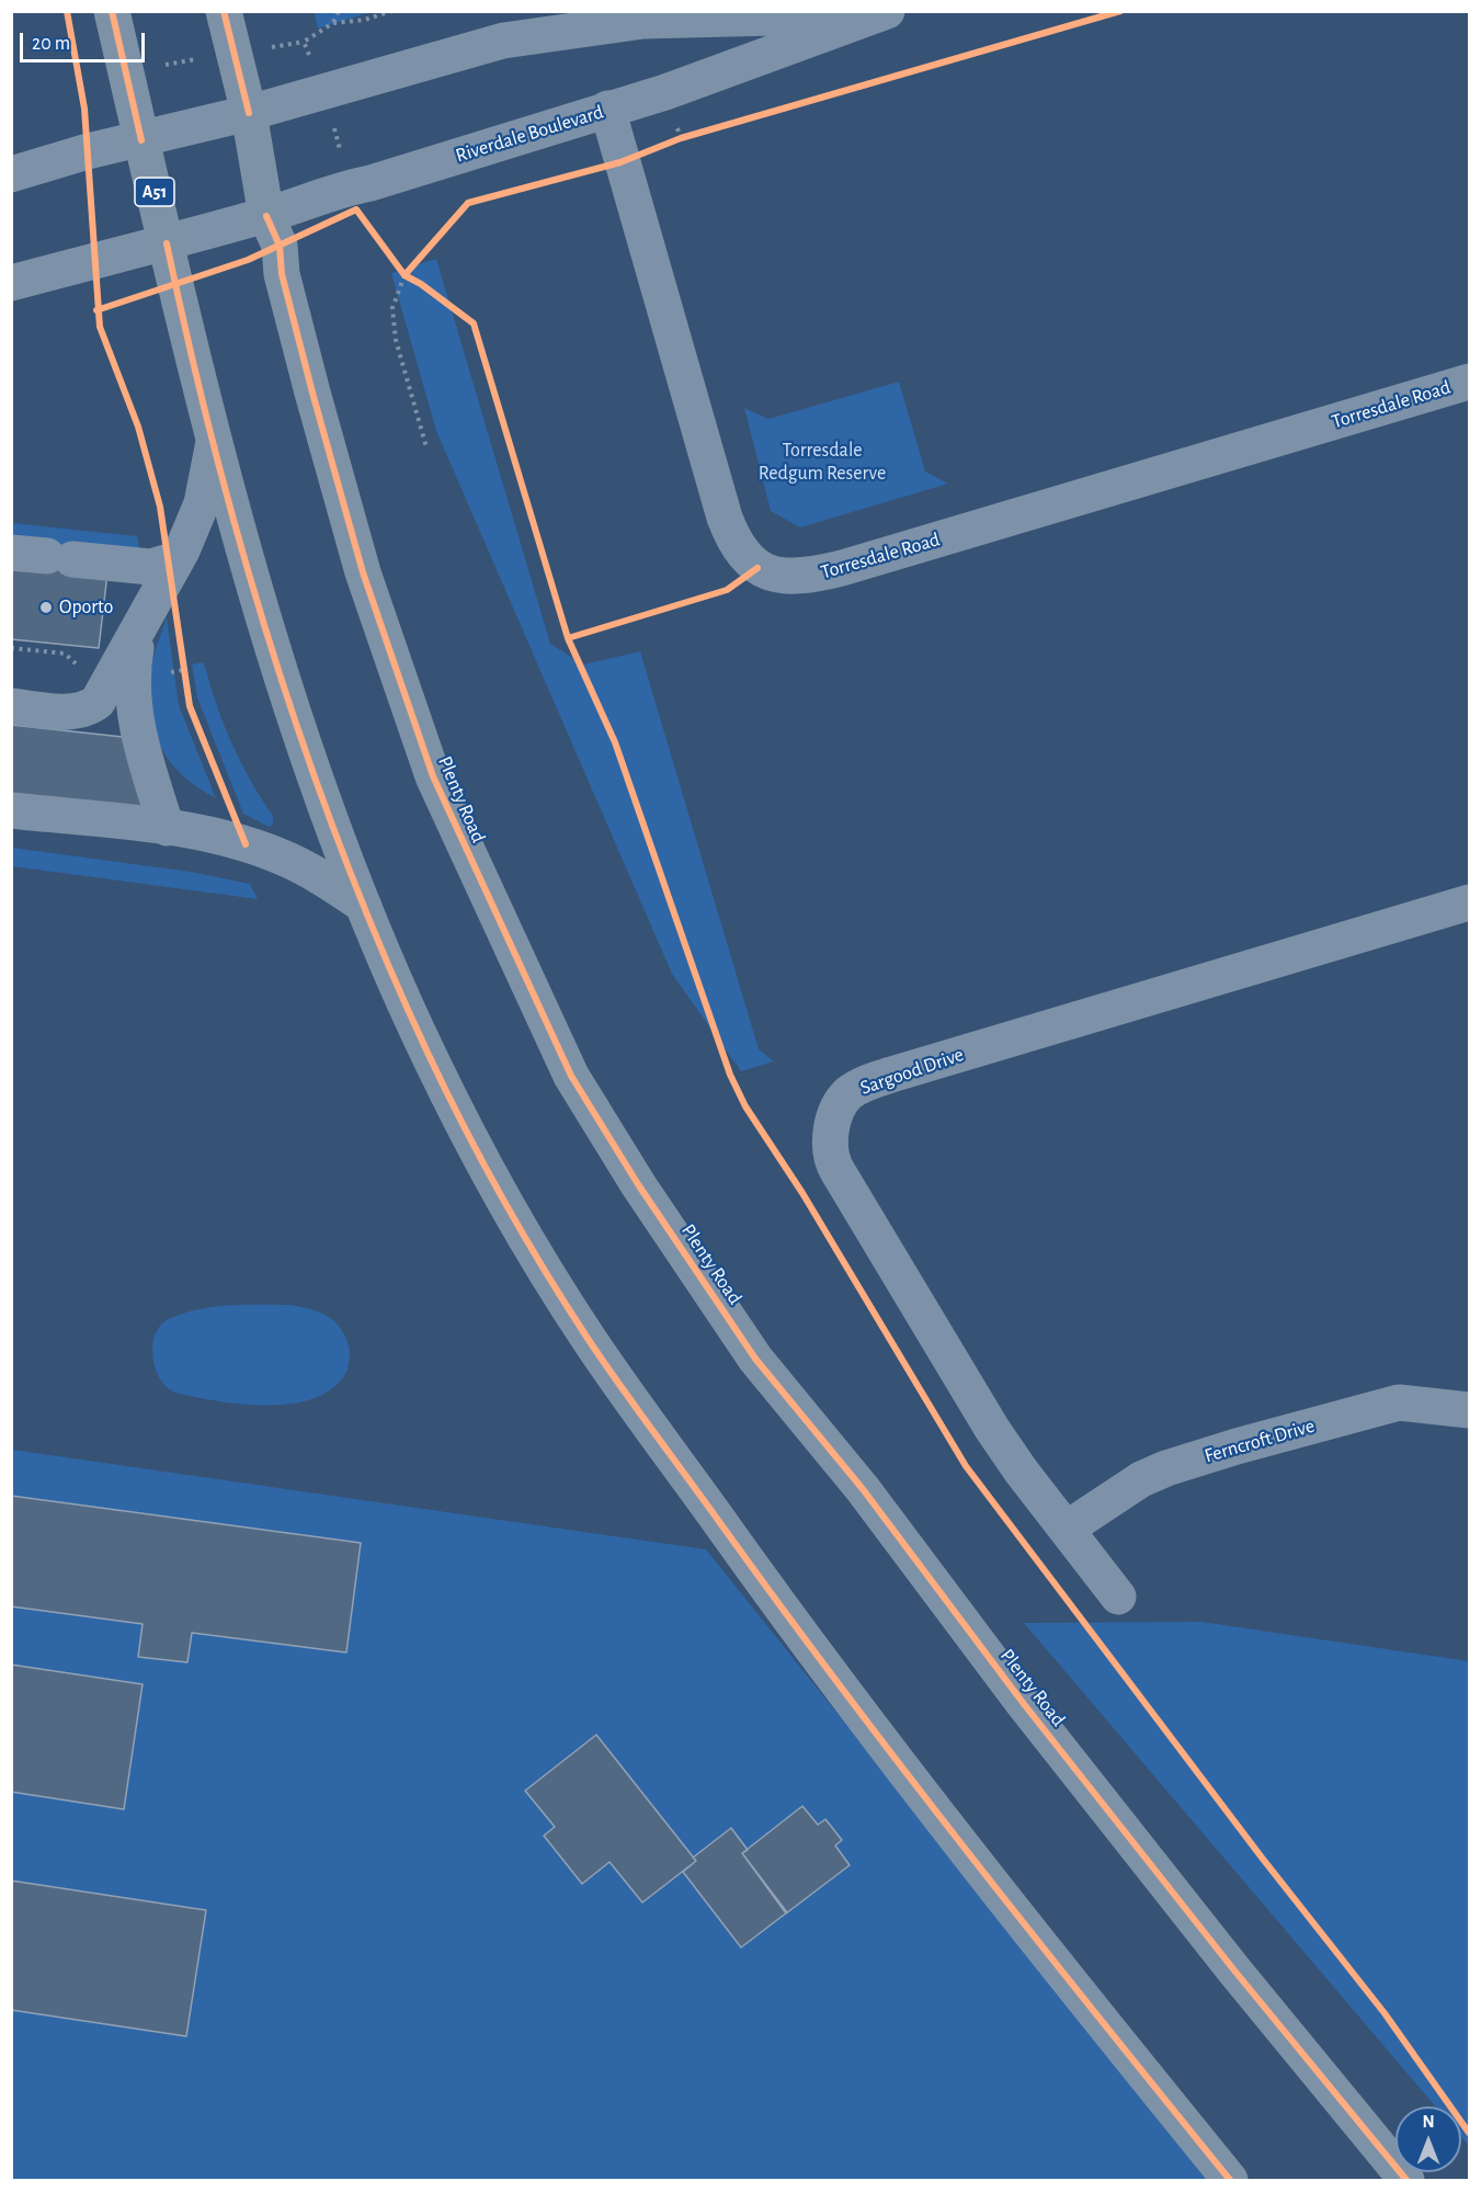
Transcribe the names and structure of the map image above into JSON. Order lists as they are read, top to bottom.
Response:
{
  "streets": {
    "highway": ["A51", "Plenty Road"],
    "street": [
      "Riverdale Boulevard",
      "Torresdale Road",
      "Sargood Drive",
      "Ferncroft Drive"
    ]
  },
  "crossings": [
    ["Riverdale Boulevard", "A51"],
    ["Riverdale Boulevard", "Torresdale Road"],
    ["Riverdale Boulevard", "Plenty Road"],
    ["Sargood Drive", "Ferncroft Drive"]
  ],
  "parks": ["Torresdale Redgum Reserve"],
  "places": ["Oporto"],
  "scale_bar": "20 m",
  "north": "top"
}
